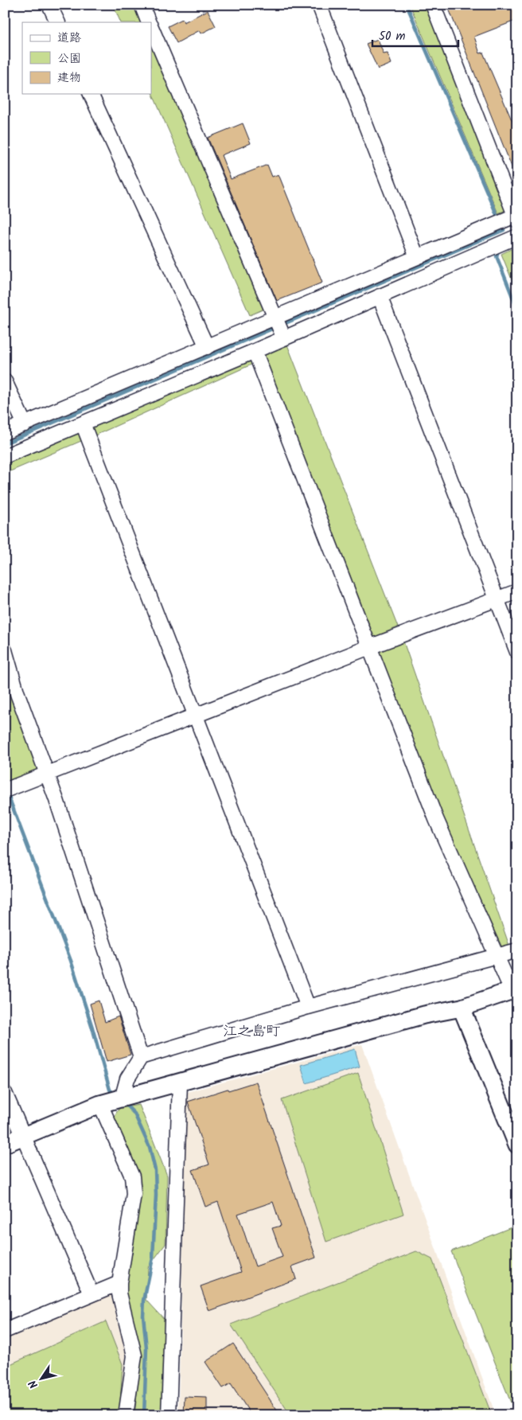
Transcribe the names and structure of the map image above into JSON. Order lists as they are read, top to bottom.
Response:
{
  "districts": ["江之島町"],
  "legend": ["道路", "公園", "建物"],
  "scale_bar": "50 m",
  "north": "bottom left"
}
